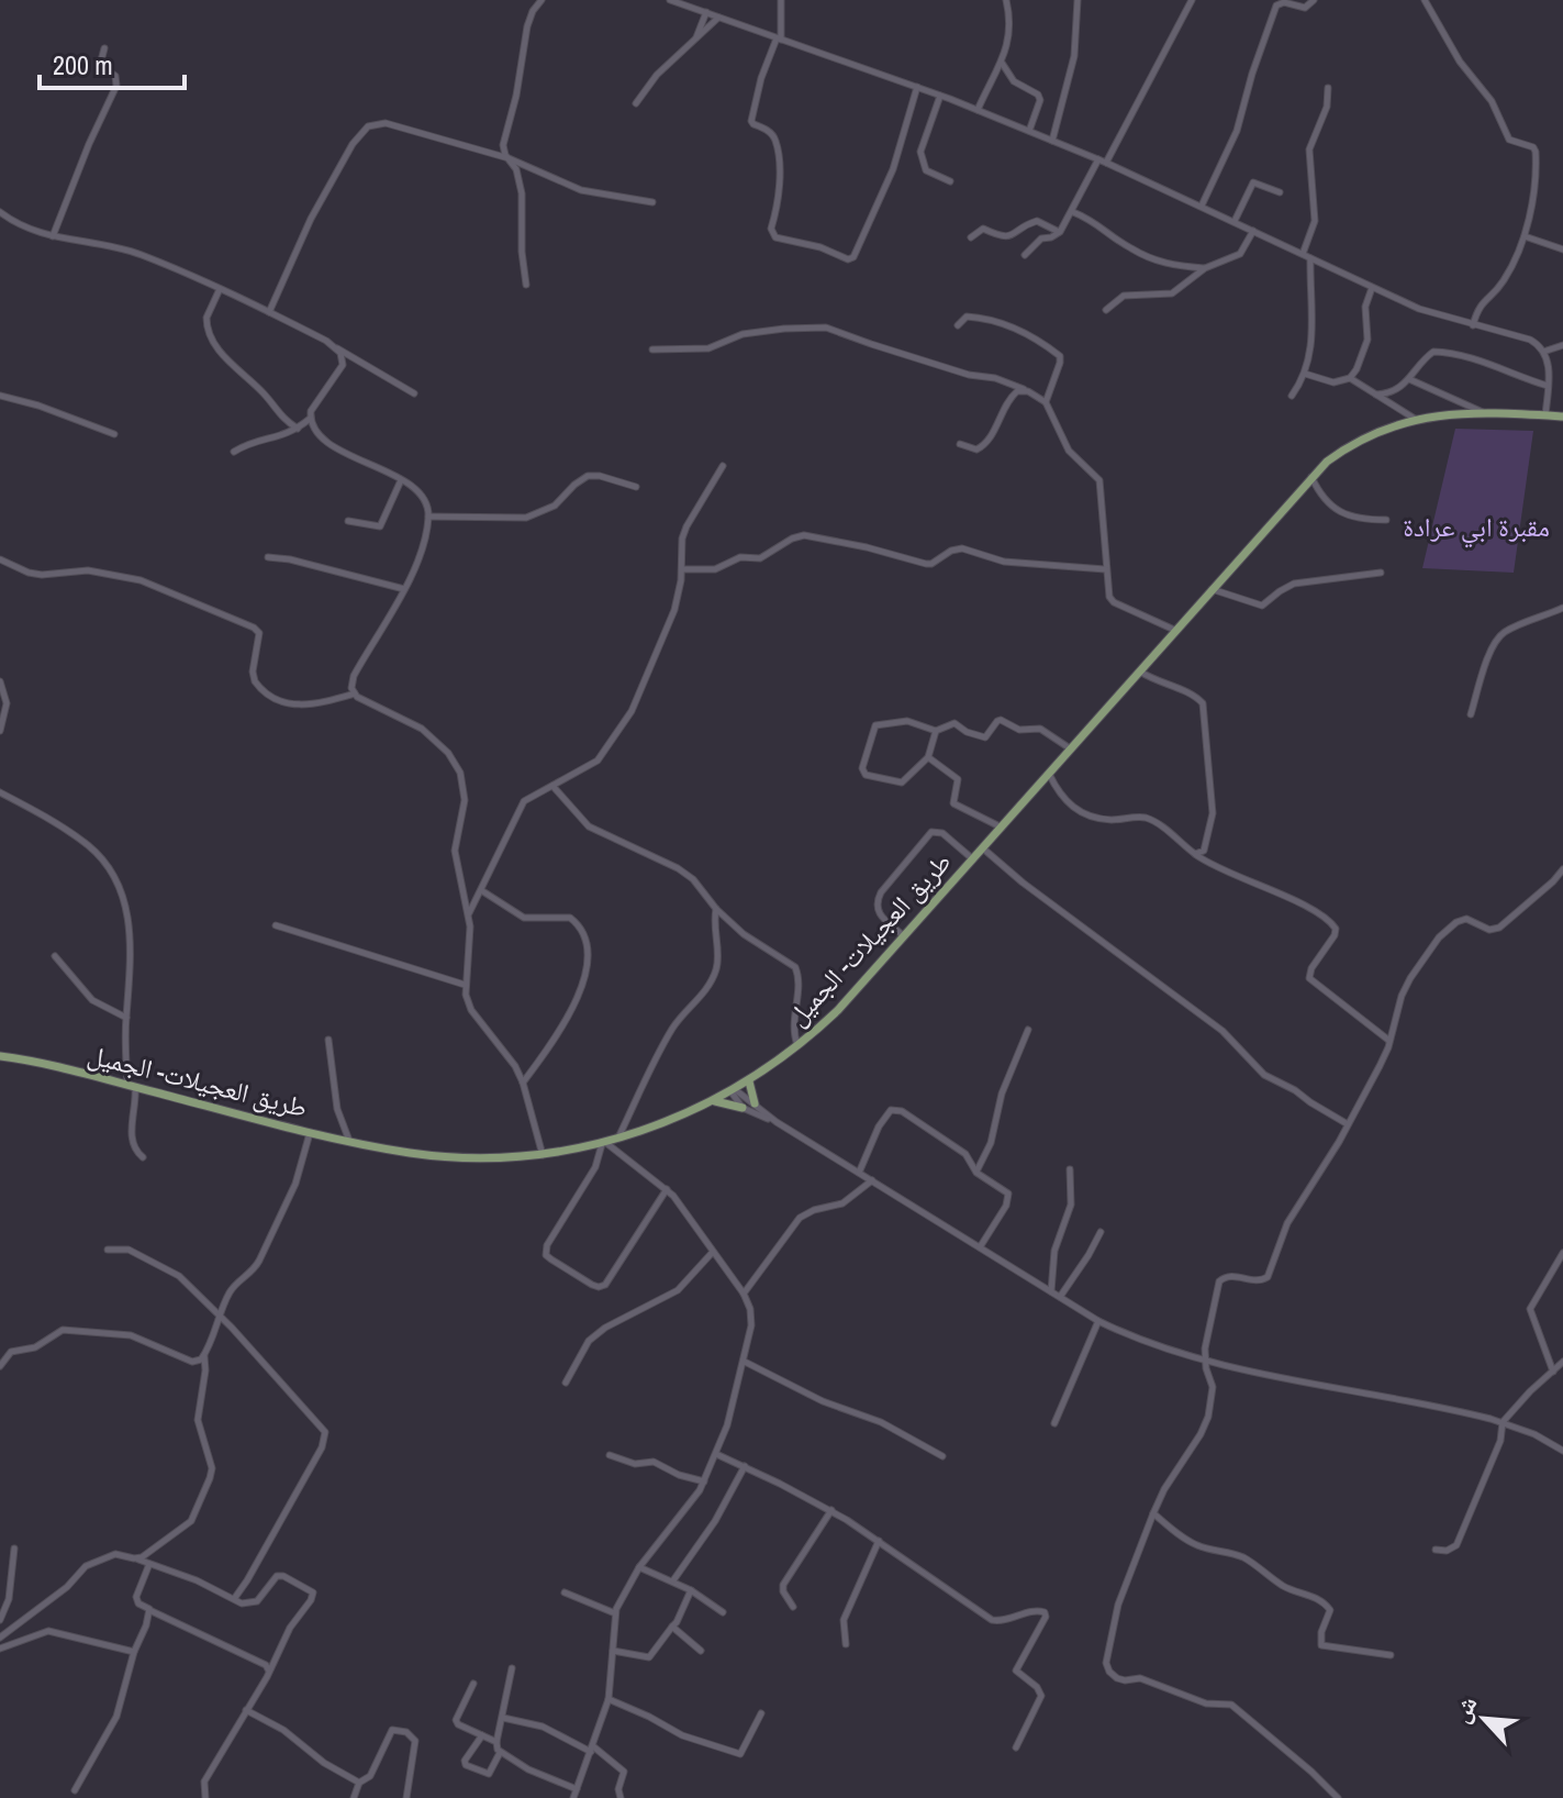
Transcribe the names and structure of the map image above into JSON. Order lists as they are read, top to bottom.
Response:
{
  "streets": {
    "main road": ["طريق العجيلات- الجميل"]
  },
  "parks": ["مقبرة ابي عرادة"],
  "scale_bar": "200 m",
  "north": "top left"
}
